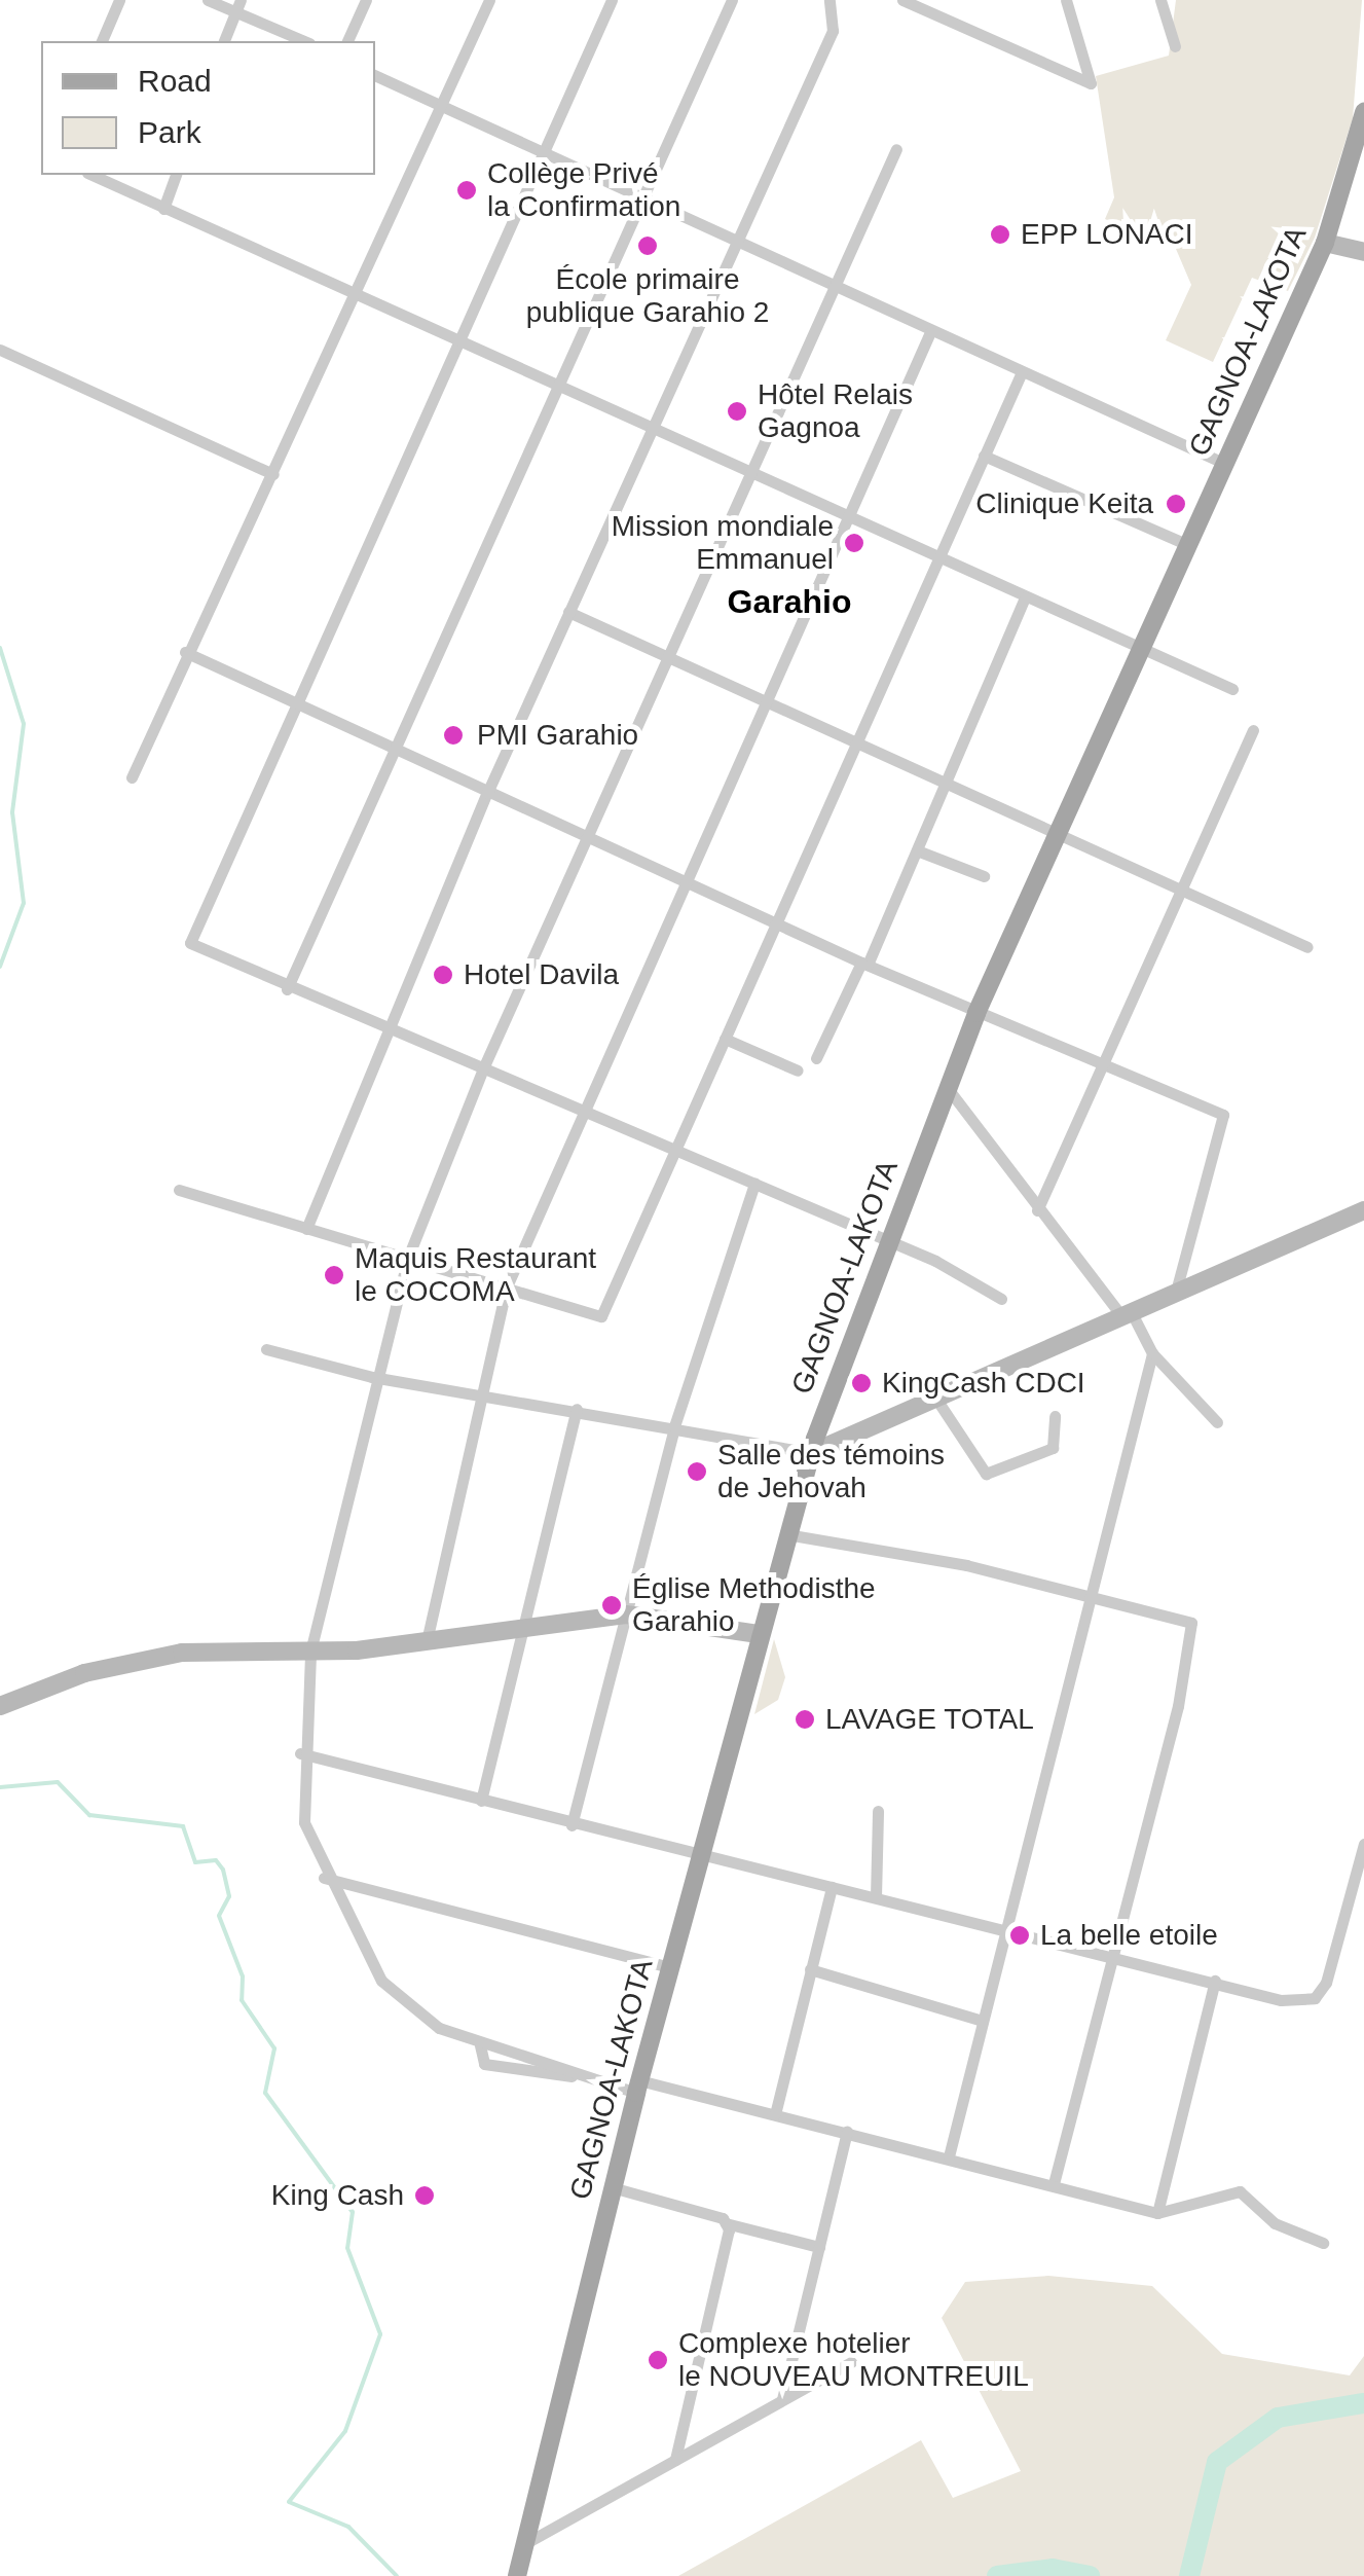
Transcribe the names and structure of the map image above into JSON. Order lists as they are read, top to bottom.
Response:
{
  "streets": {
    "main road": ["GAGNOA-LAKOTA"]
  },
  "districts": ["Garahio"],
  "places": [
    "Collège Privé la Confirmation",
    "EPP LONACI",
    "École primaire publique Garahio 2",
    "Hôtel Relais Gagnoa",
    "Clinique Keita",
    "Mission mondiale Emmanuel",
    "PMI Garahio",
    "Hotel Davila",
    "Maquis Restaurant le COCOMA",
    "KingCash CDCI",
    "Salle des témoins de Jehovah",
    "Église Methodisthe Garahio",
    "LAVAGE TOTAL",
    "La belle etoile",
    "King Cash",
    "Complexe hotelier le NOUVEAU MONTREUIL"
  ],
  "legend": ["Road", "Park"]
}
